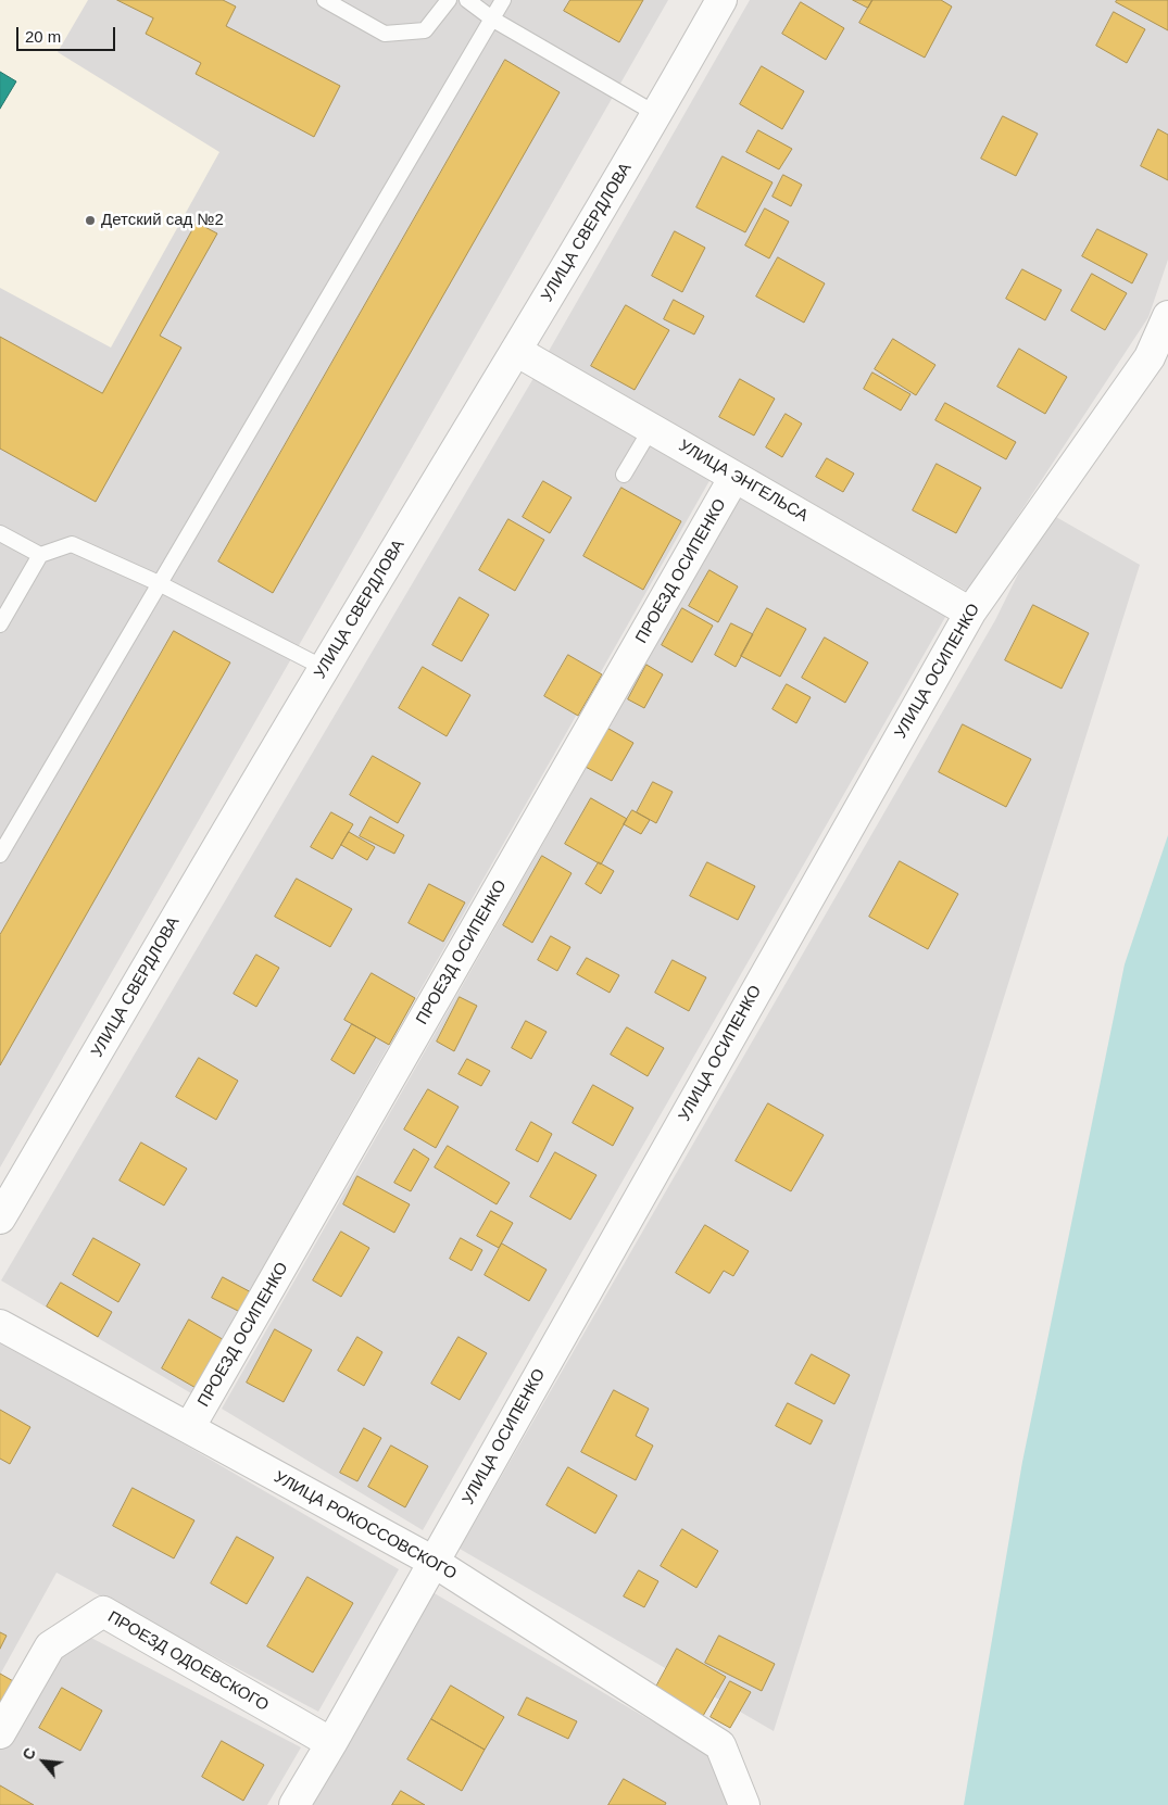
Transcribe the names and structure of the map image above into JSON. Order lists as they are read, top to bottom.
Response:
{
  "streets": {
    "street": [
      "УЛИЦА СВЕРДЛОВА",
      "УЛИЦА ЭНГЕЛЬСА",
      "ПРОЕЗД ОСИПЕНКО",
      "УЛИЦА ОСИПЕНКО",
      "УЛИЦА РОКОССОВСКОГО",
      "ПРОЕЗД ОДОЕВСКОГО"
    ]
  },
  "crossings": [
    ["УЛИЦА СВЕРДЛОВА", "УЛИЦА ЭНГЕЛЬСА"],
    ["УЛИЦА ЭНГЕЛЬСА", "ПРОЕЗД ОСИПЕНКО"],
    ["УЛИЦА ЭНГЕЛЬСА", "УЛИЦА ОСИПЕНКО"],
    ["ПРОЕЗД ОСИПЕНКО", "УЛИЦА РОКОССОВСКОГО"],
    ["УЛИЦА ОСИПЕНКО", "УЛИЦА РОКОССОВСКОГО"],
    ["УЛИЦА ОСИПЕНКО", "ПРОЕЗД ОДОЕВСКОГО"]
  ],
  "places": ["Детский сад №2"],
  "scale_bar": "20 m",
  "north": "top left"
}
